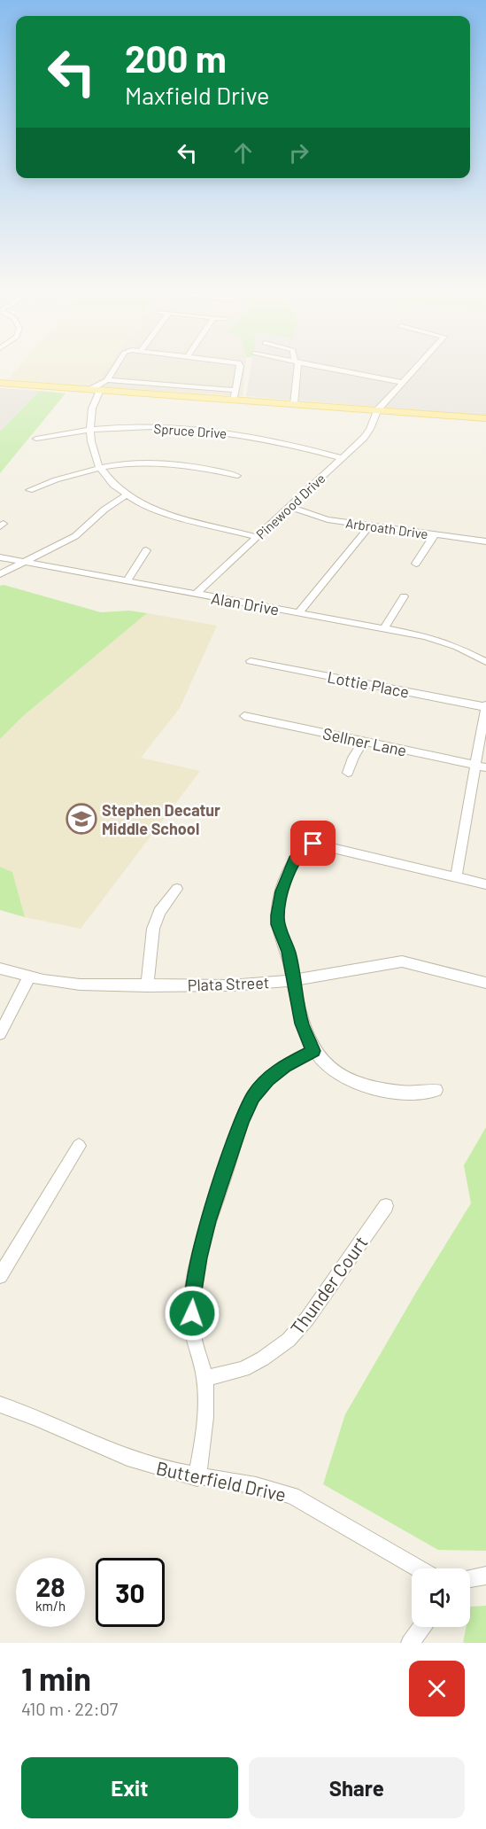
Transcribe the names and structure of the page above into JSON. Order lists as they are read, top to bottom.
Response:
{
  "streets": {
    "street": [
      "Spruce Drive",
      "Pinewood Drive",
      "Arbroath Drive",
      "Alan Drive",
      "Lottie Place",
      "Sellner Lane",
      "Plata Street",
      "Thunder Court",
      "Butterfield Drive"
    ]
  },
  "crossings": [
    ["Spruce Drive", "Pinewood Drive"],
    ["Pinewood Drive", "Arbroath Drive"],
    ["Pinewood Drive", "Alan Drive"]
  ],
  "places": {
    "school or university": ["Stephen Decatur Middle School"]
  },
  "page": {
    "turn": ["200 m", "Maxfield Drive"],
    "speed": "28 km/h",
    "limit": "30",
    "heading": ["1 min", "410 m · 22:07"],
    "buttons": ["Exit", "Share"]
  }
}
